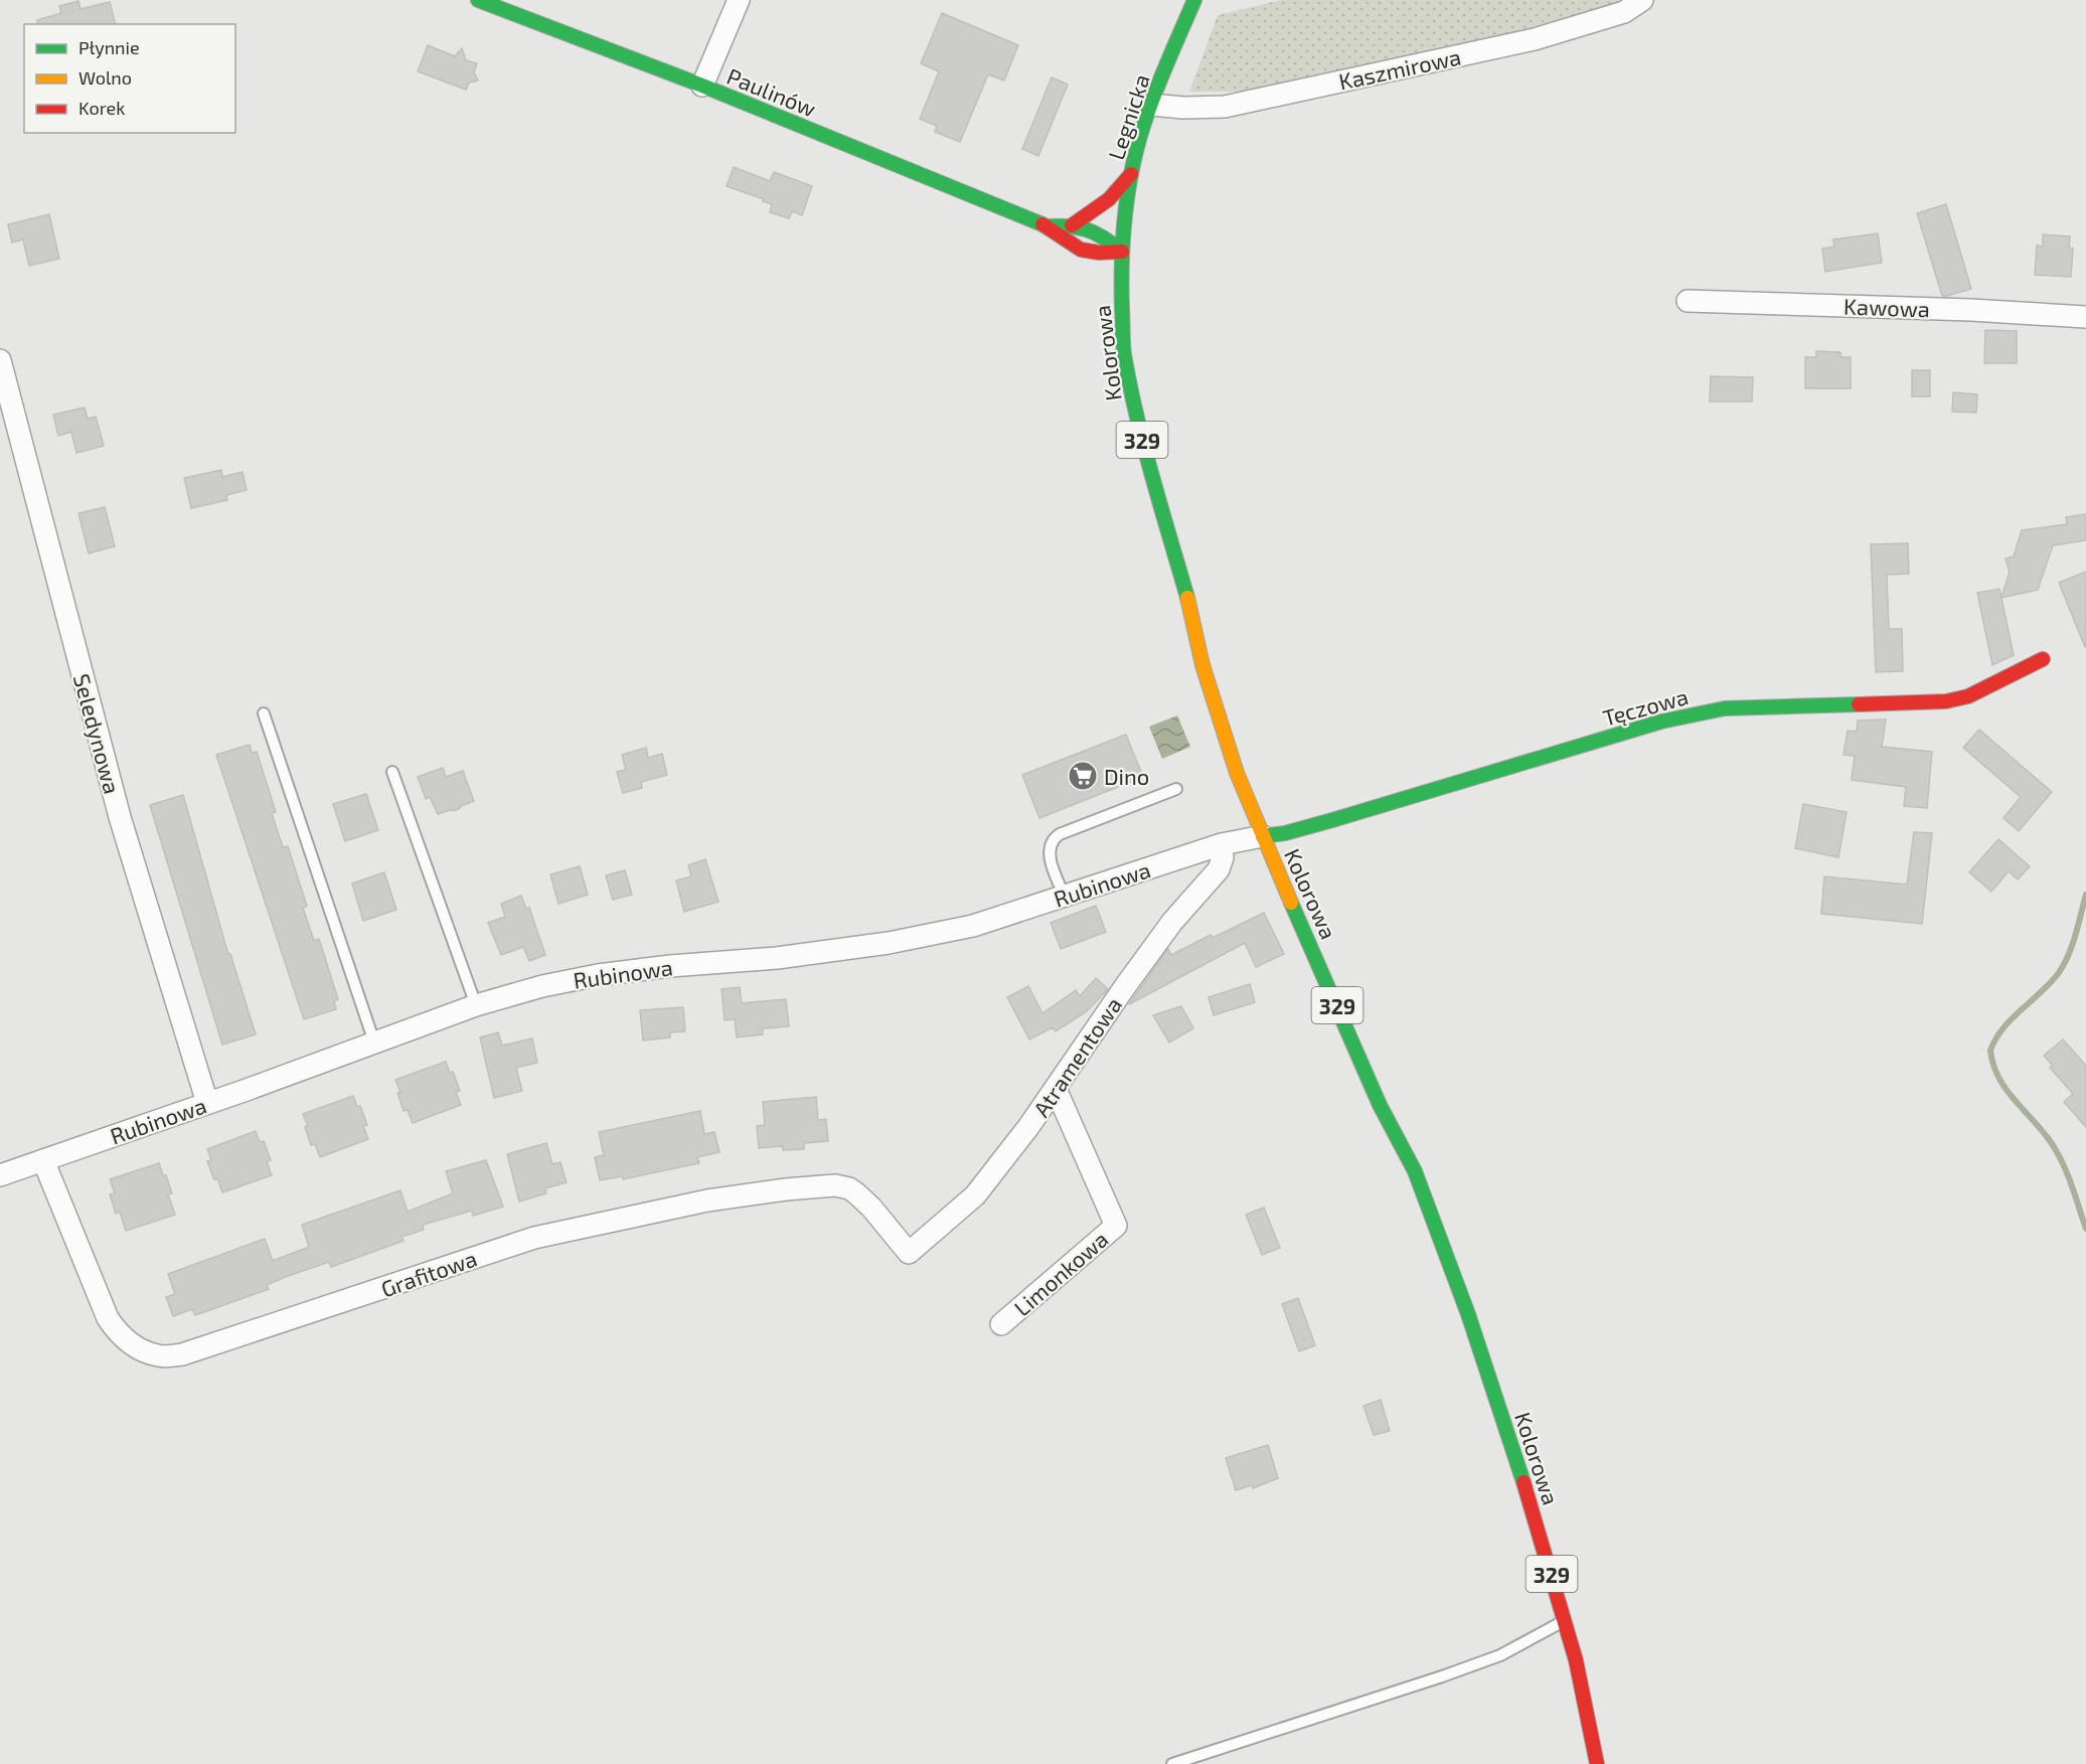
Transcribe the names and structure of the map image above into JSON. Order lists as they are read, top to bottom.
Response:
{
  "streets": {
    "main road": [
      "Paulinów",
      "Legnicka",
      "Kolorowa",
      "329",
      "Tęczowa"
    ],
    "street": [
      "Kaszmirowa",
      "Kawowa",
      "Seledynowa",
      "Rubinowa",
      "Atramentowa",
      "Grafitowa",
      "Limonkowa"
    ]
  },
  "crossings": [
    ["Kaszmirowa", "Legnicka"],
    ["Paulinów", "Legnicka"],
    ["Paulinów", "Kolorowa"],
    ["Legnicka", "Kolorowa"],
    ["Kolorowa", "Tęczowa"],
    ["Kolorowa", "Rubinowa"],
    ["Tęczowa", "Rubinowa"],
    ["Seledynowa", "Rubinowa"],
    ["Rubinowa", "Atramentowa"],
    ["Rubinowa", "Grafitowa"],
    ["Atramentowa", "Grafitowa"],
    ["Atramentowa", "Limonkowa"]
  ],
  "places": {
    "supermarket": ["Dino"]
  },
  "legend": ["Płynnie", "Wolno", "Korek"]
}
